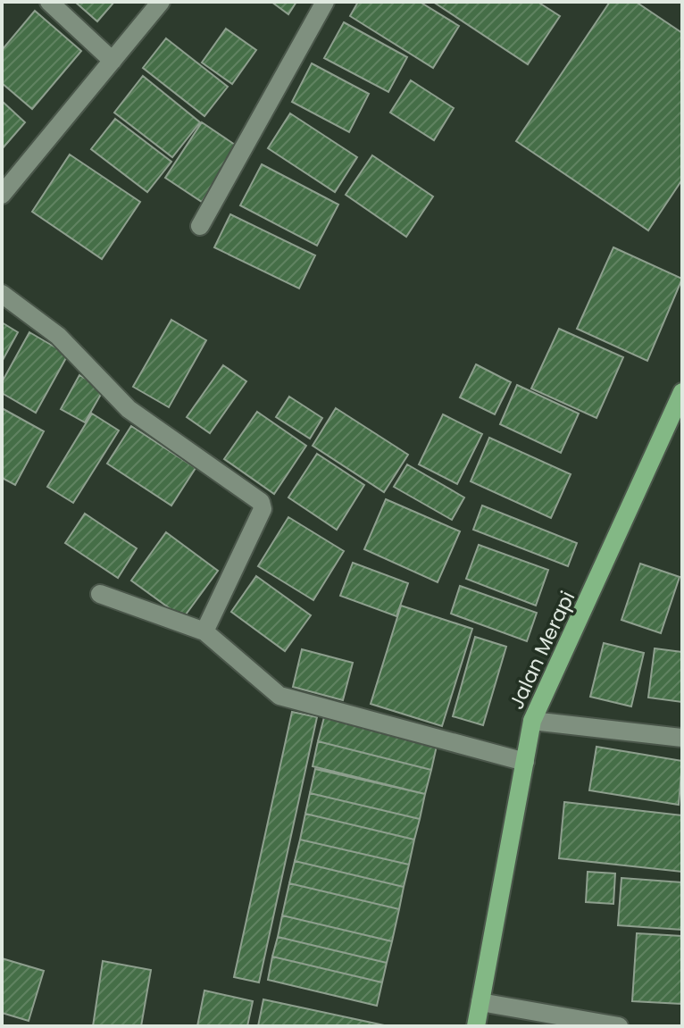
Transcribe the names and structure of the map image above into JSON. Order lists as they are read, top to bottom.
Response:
{
  "streets": {
    "main road": ["Jalan Merapi"]
  }
}
